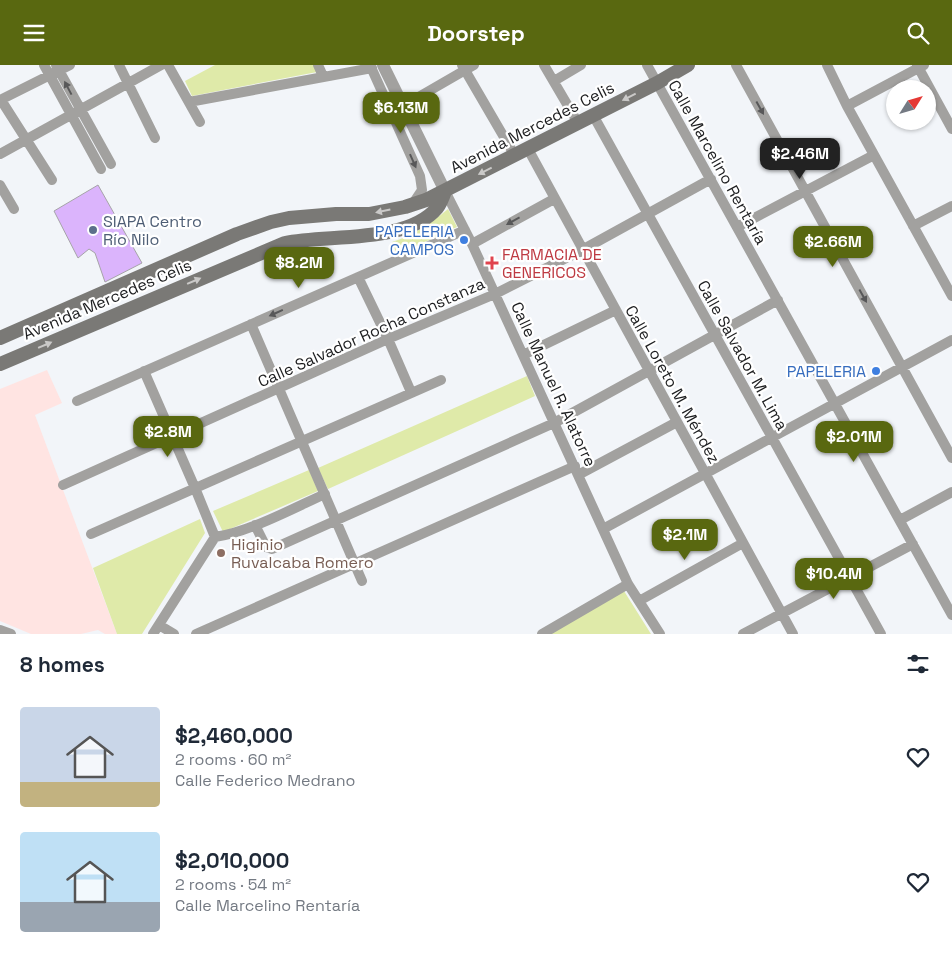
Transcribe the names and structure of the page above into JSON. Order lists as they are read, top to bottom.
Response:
{
  "streets": {
    "main road": ["Avenida Mercedes Celis"],
    "street": [
      "Calle Marcelino Rentaría",
      "Calle Salvador Rocha Constanza",
      "Calle Salvador M. Lima",
      "Calle Manuel R. Alatorre",
      "Calle Loreto M. Méndez"
    ]
  },
  "crossings": [
    ["Avenida Mercedes Celis", "Calle Marcelino Rentaría"],
    ["Avenida Mercedes Celis", "Calle Salvador M. Lima"],
    ["Avenida Mercedes Celis", "Calle Manuel R. Alatorre"],
    ["Avenida Mercedes Celis", "Calle Loreto M. Méndez"],
    ["Calle Marcelino Rentaría", "Calle Salvador Rocha Constanza"],
    ["Calle Salvador Rocha Constanza", "Calle Salvador M. Lima"],
    ["Calle Salvador Rocha Constanza", "Calle Manuel R. Alatorre"],
    ["Calle Salvador Rocha Constanza", "Calle Loreto M. Méndez"]
  ],
  "places": {
    "other": [
      "SIAPA Centro Río Nilo",
      "PAPELERIA CAMPOS",
      "PAPELERIA",
      "Higinio Ruvalcaba Romero"
    ],
    "health": ["FARMACIA DE GENERICOS"]
  },
  "north": "top right",
  "page": {
    "header": "Doorstep",
    "price": [
      "$6.13M",
      "$2.46M",
      "$2.66M",
      "$8.2M",
      "$2.8M",
      "$2.01M",
      "$2.1M",
      "$10.4M"
    ],
    "heading": "8 homes",
    "list": [
      {
        "name": "$2,460,000",
        "note": "2 rooms · 60 m² · Calle Federico Medrano"
      },
      {
        "name": "$2,010,000",
        "note": "2 rooms · 54 m² · Calle Marcelino Rentaría"
      }
    ]
  }
}
